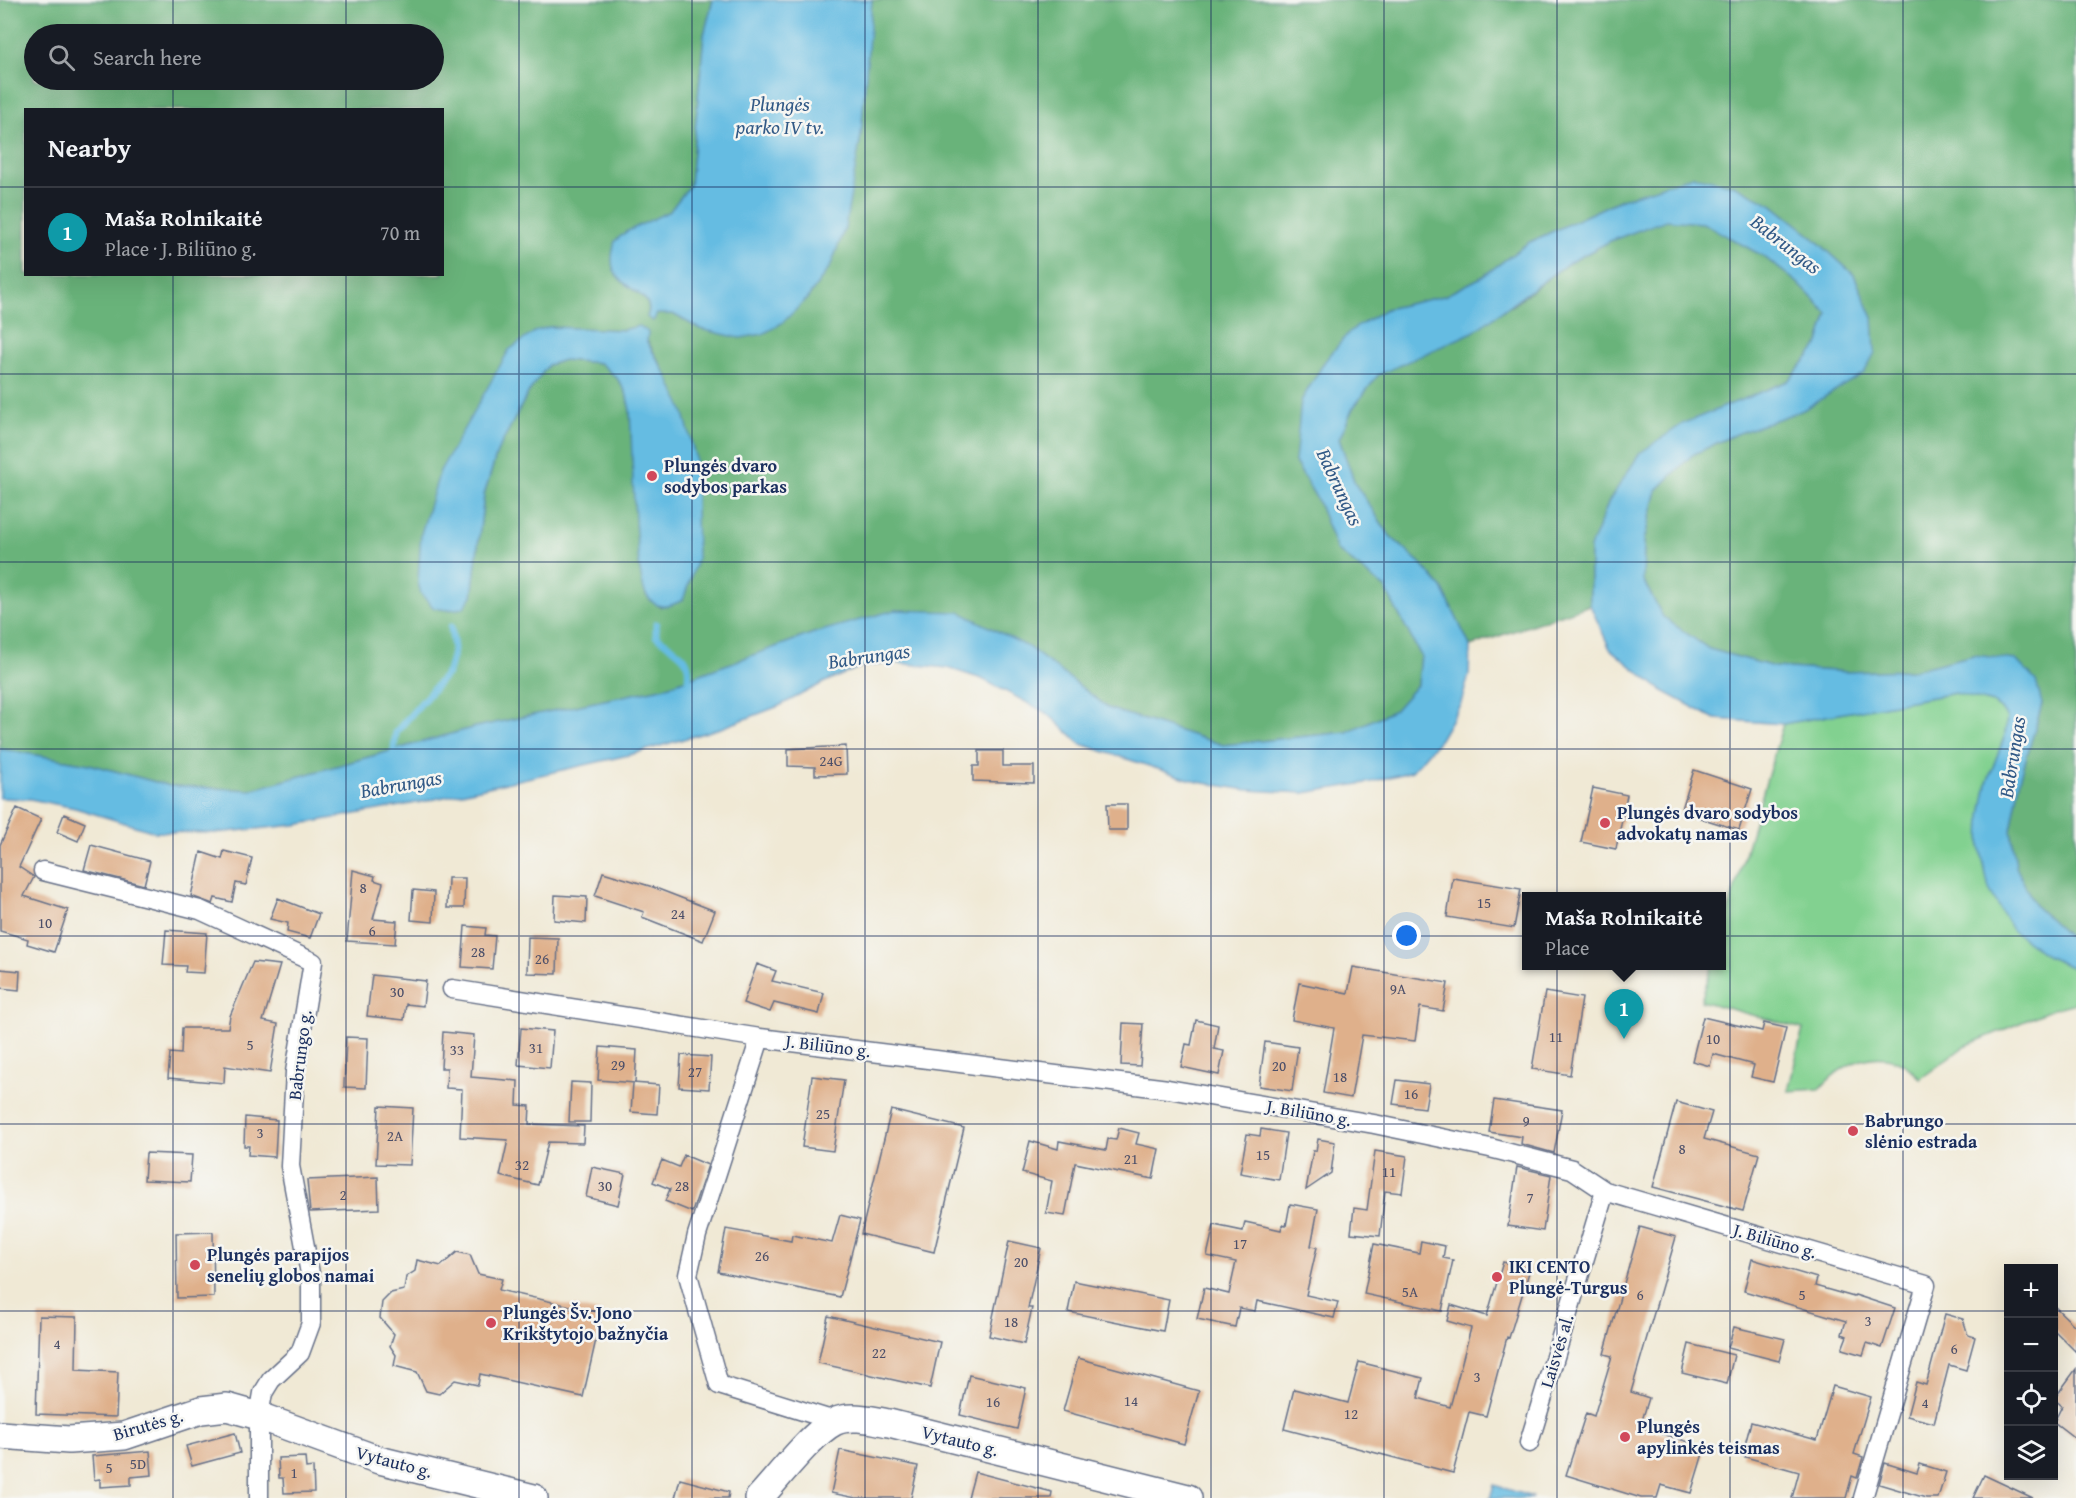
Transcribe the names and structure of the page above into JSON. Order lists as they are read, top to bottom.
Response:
{
  "streets": {
    "main road": ["Birutės g.", "Vytauto g."],
    "street": ["J. Biliūno g.", "Babrungo g.", "Laisvės al."]
  },
  "crossings": [
    ["J. Biliūno g.", "Laisvės al."],
    ["Babrungo g.", "Birutės g."],
    ["Babrungo g.", "Vytauto g."],
    ["Birutės g.", "Vytauto g."]
  ],
  "water": ["Plungės parko IV tv.", "Babrungas"],
  "places": [
    "Plungės dvaro sodybos parkas",
    "Plungės dvaro sodybos advokatų namas",
    "Babrungo slėnio estrada",
    "Plungės parapijos senelių globos namai",
    "IKI CENTO Plungė-Turgus",
    "Plungės Šv. Jono Krikštytojo bažnyčia",
    "Plungės apylinkės teismas"
  ],
  "house_numbers": [
    "24G",
    "8",
    "15",
    "24",
    "10",
    "6",
    "28",
    "26",
    "9A",
    "30",
    "11",
    "10",
    "5",
    "31",
    "33",
    "29",
    "20",
    "27",
    "18",
    "16",
    "25",
    "9",
    "3",
    "2A",
    "8",
    "15",
    "21",
    "32",
    "11",
    "30",
    "28",
    "2",
    "7",
    "17",
    "26",
    "20",
    "5A",
    "6",
    "5",
    "3",
    "18",
    "4",
    "6",
    "22",
    "3",
    "14",
    "16",
    "4",
    "12",
    "5D",
    "5",
    "1"
  ],
  "page": {
    "search": "Search here",
    "heading": "Nearby",
    "list": [
      {
        "mark": "1",
        "name": "Maša Rolnikaitė",
        "note": "Place · J. Biliūno g.",
        "value": "70 m"
      }
    ],
    "popup": ["Maša Rolnikaitė", "Place"],
    "pins": "1",
    "map_buttons": ["+", "−"]
  }
}
